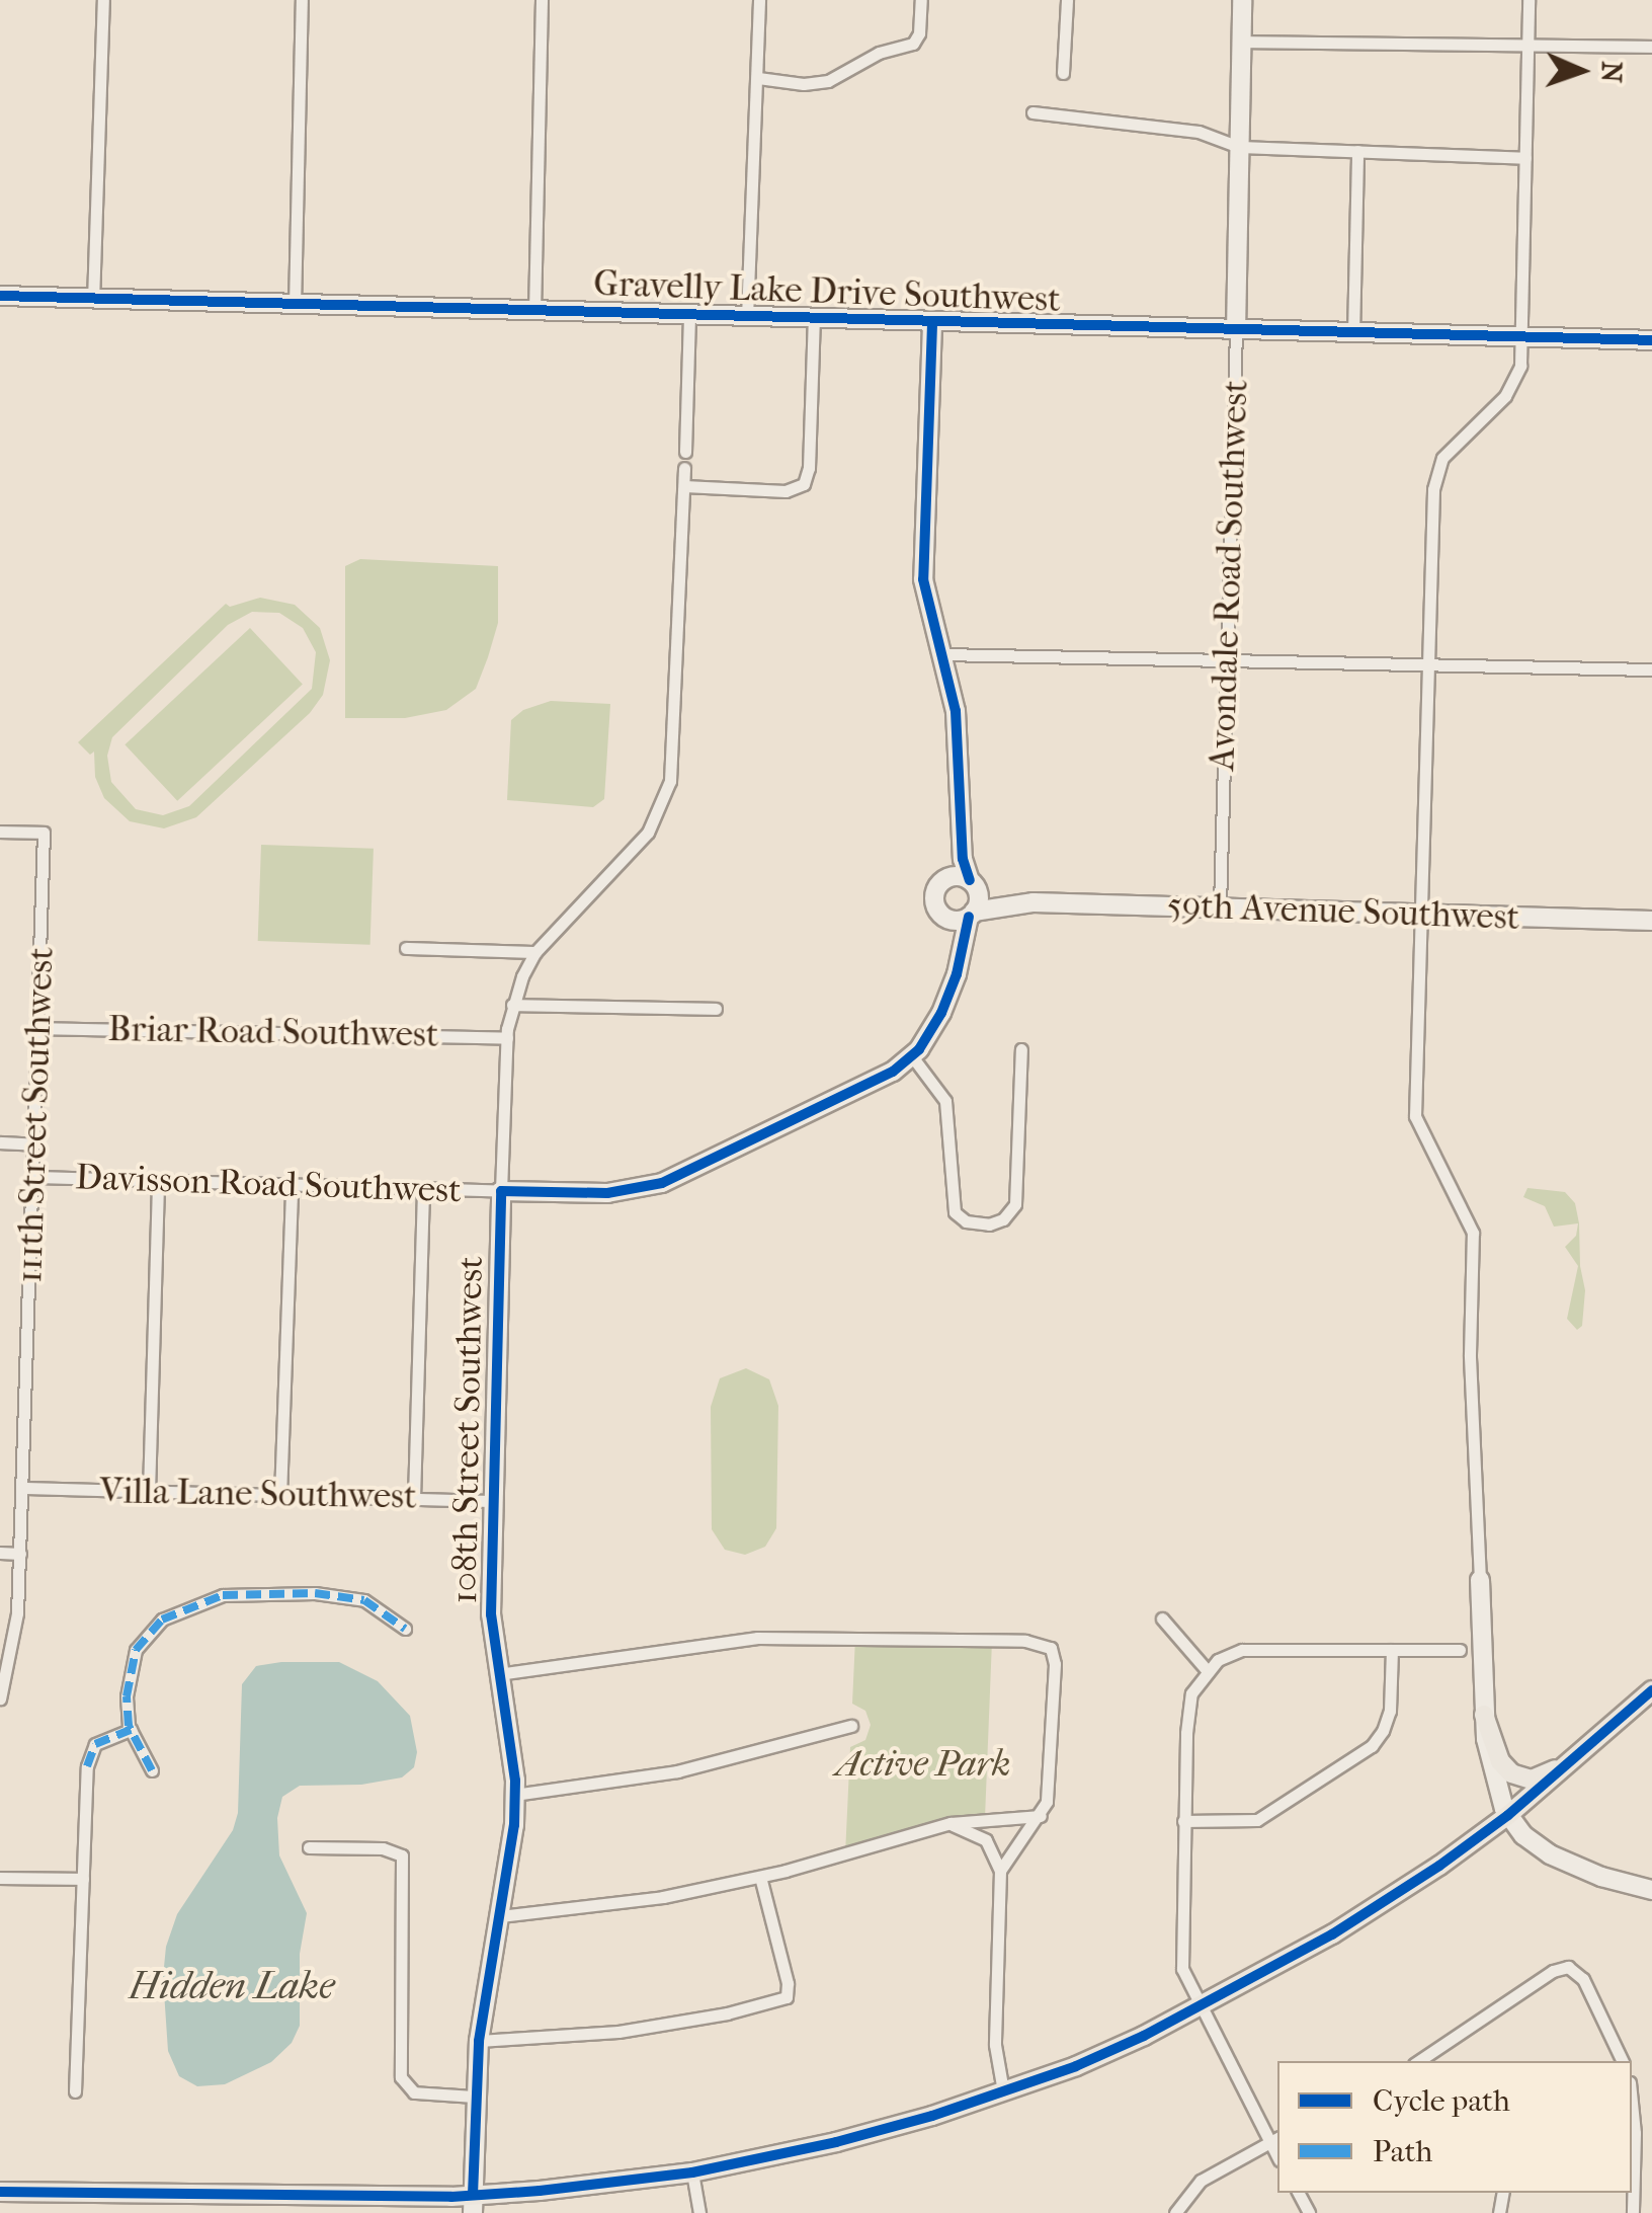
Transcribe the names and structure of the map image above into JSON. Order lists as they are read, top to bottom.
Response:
{
  "streets": {
    "street": [
      "Gravelly Lake Drive Southwest",
      "Avondale Road Southwest",
      "59th Avenue Southwest",
      "Briar Road Southwest",
      "111th Street Southwest",
      "Davisson Road Southwest",
      "108th Street Southwest",
      "Villa Lane Southwest"
    ]
  },
  "crossings": [
    ["Gravelly Lake Drive Southwest", "Avondale Road Southwest"],
    ["Avondale Road Southwest", "59th Avenue Southwest"],
    ["Briar Road Southwest", "111th Street Southwest"],
    ["111th Street Southwest", "Davisson Road Southwest"],
    ["111th Street Southwest", "Villa Lane Southwest"],
    ["Davisson Road Southwest", "108th Street Southwest"],
    ["108th Street Southwest", "Villa Lane Southwest"]
  ],
  "water": ["Hidden Lake"],
  "parks": ["Active Park"],
  "legend": ["Cycle path", "Path"],
  "north": "right"
}
